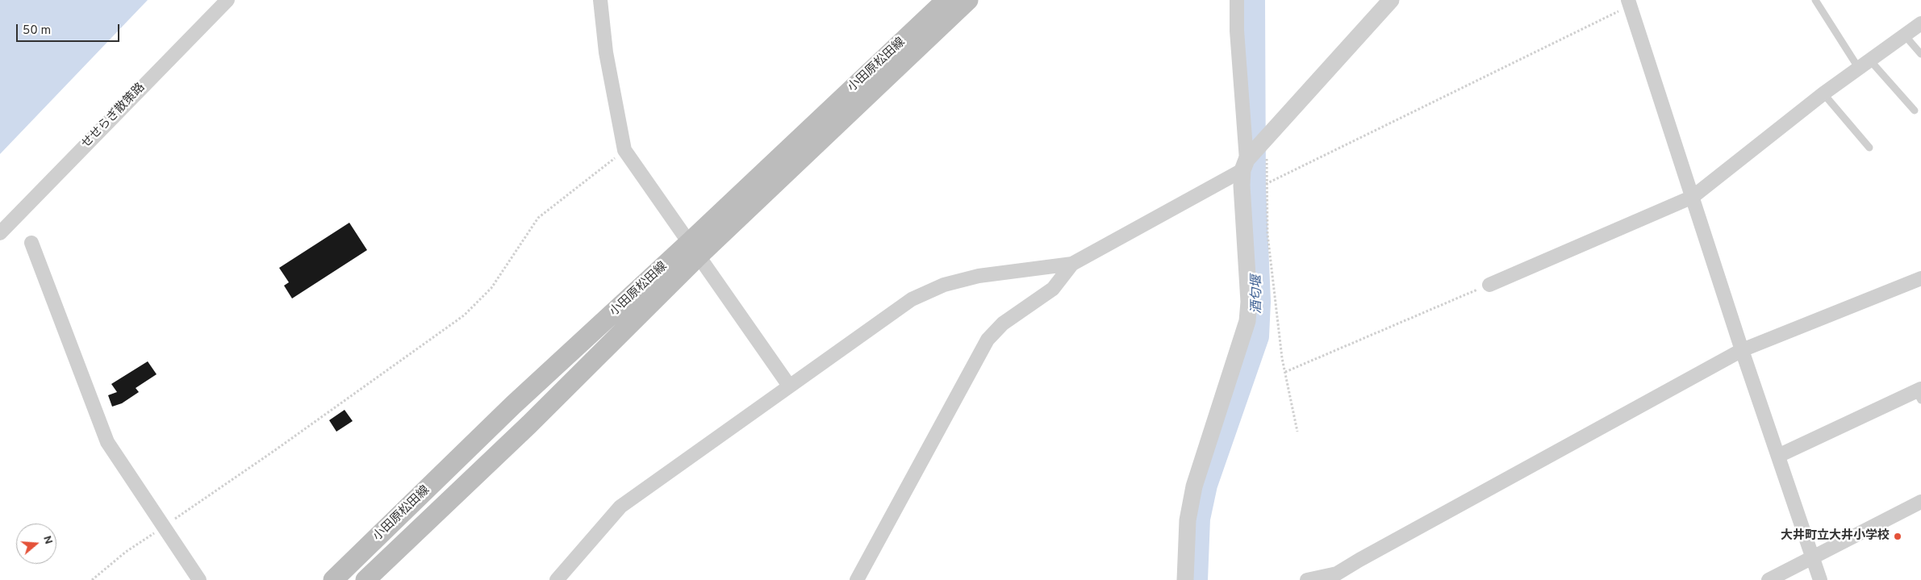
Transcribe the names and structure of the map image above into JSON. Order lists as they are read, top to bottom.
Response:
{
  "streets": {
    "main road": ["小田原松田線"],
    "street": ["せせらぎ散策路"]
  },
  "water": ["酒匂堰"],
  "places": ["大井町立大井小学校"],
  "scale_bar": "50 m",
  "north": "right"
}
